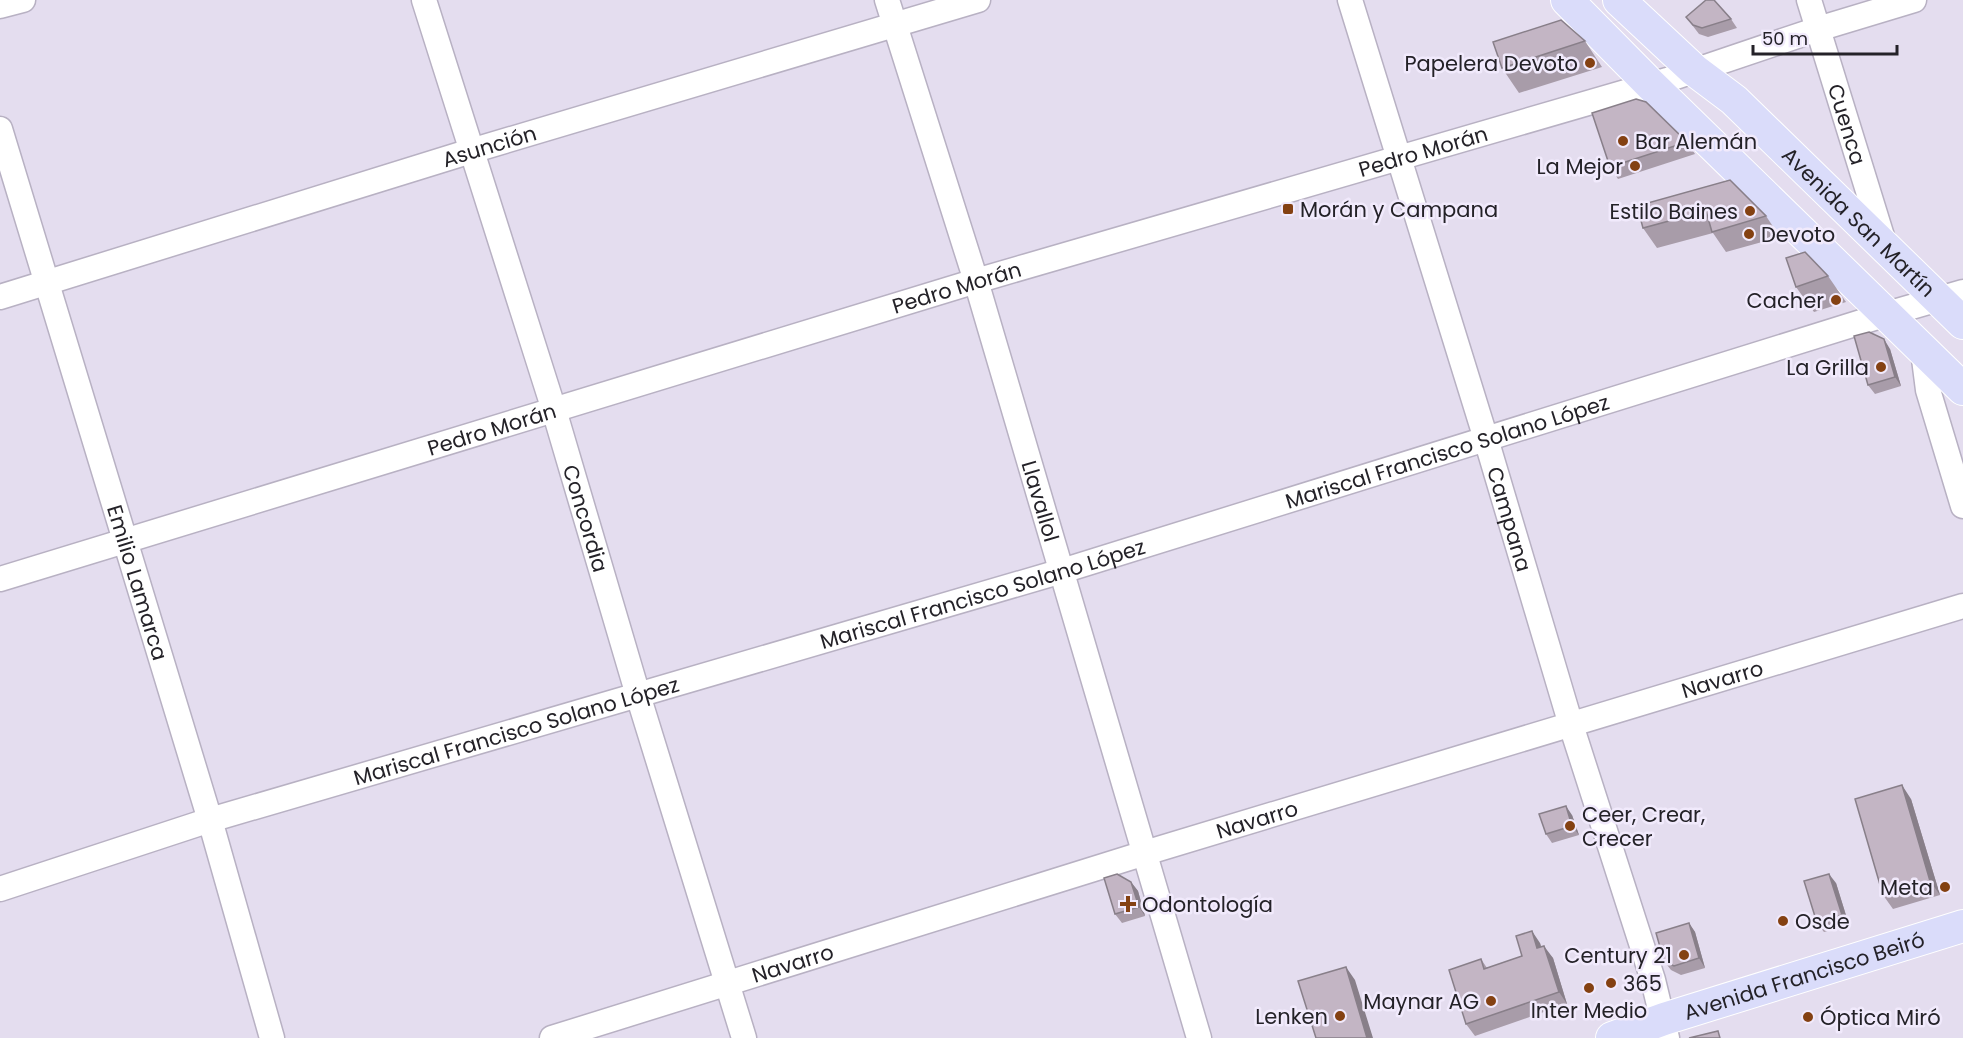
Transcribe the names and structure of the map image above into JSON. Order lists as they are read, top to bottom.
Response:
{
  "streets": {
    "main road": ["Avenida San Martín", "Avenida Francisco Beiró"],
    "street": [
      "Cuenca",
      "Asunción",
      "Pedro Morán",
      "Mariscal Francisco Solano López",
      "Llavallol",
      "Concordia",
      "Campana",
      "Emilio Lamarca",
      "Navarro"
    ]
  },
  "crossings": [
    ["Cuenca", "Pedro Morán"],
    ["Cuenca", "Avenida San Martín"],
    ["Asunción", "Llavallol"],
    ["Asunción", "Concordia"],
    ["Asunción", "Emilio Lamarca"],
    ["Pedro Morán", "Avenida San Martín"],
    ["Pedro Morán", "Llavallol"],
    ["Pedro Morán", "Concordia"],
    ["Pedro Morán", "Campana"],
    ["Pedro Morán", "Emilio Lamarca"],
    ["Avenida San Martín", "Mariscal Francisco Solano López"],
    ["Mariscal Francisco Solano López", "Llavallol"],
    ["Mariscal Francisco Solano López", "Concordia"],
    ["Mariscal Francisco Solano López", "Campana"],
    ["Mariscal Francisco Solano López", "Emilio Lamarca"],
    ["Llavallol", "Navarro"],
    ["Concordia", "Navarro"],
    ["Campana", "Navarro"],
    ["Campana", "Avenida Francisco Beiró"]
  ],
  "places": {
    "other": [
      "Papelera Devoto",
      "Bar Alemán",
      "La Mejor",
      "Estilo Baines",
      "Devoto",
      "Cacher",
      "La Grilla",
      "Ceer, Crear, Crecer",
      "Meta",
      "Osde",
      "Century 21",
      "365",
      "Inter Medio",
      "Maynar AG",
      "Lenken",
      "Óptica Miró"
    ],
    "transit": ["Morán y Campana"],
    "health": ["Odontología"]
  },
  "scale_bar": "50 m"
}
